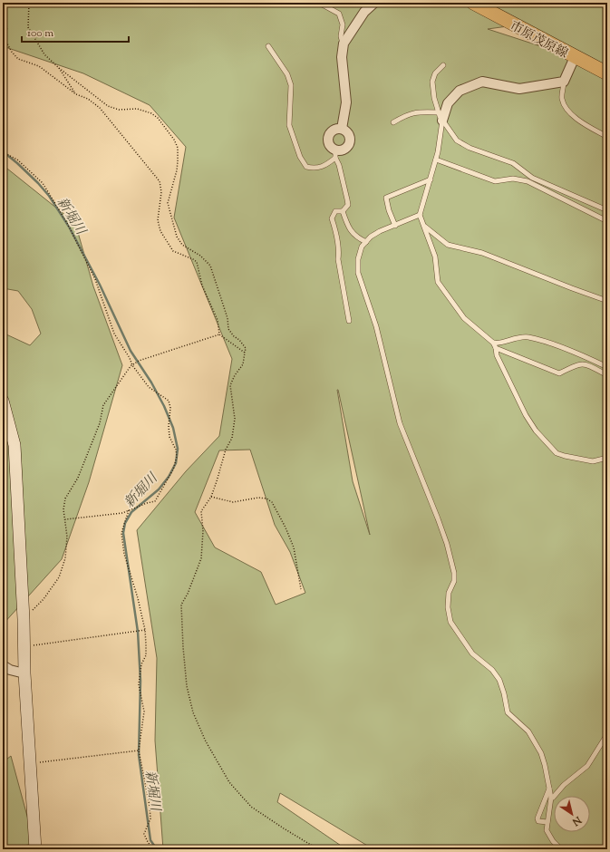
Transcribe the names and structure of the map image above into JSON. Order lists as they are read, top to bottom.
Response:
{
  "streets": {
    "main road": ["市原茂原線"]
  },
  "water": ["新堀川"],
  "scale_bar": "100 m",
  "north": "bottom right"
}
